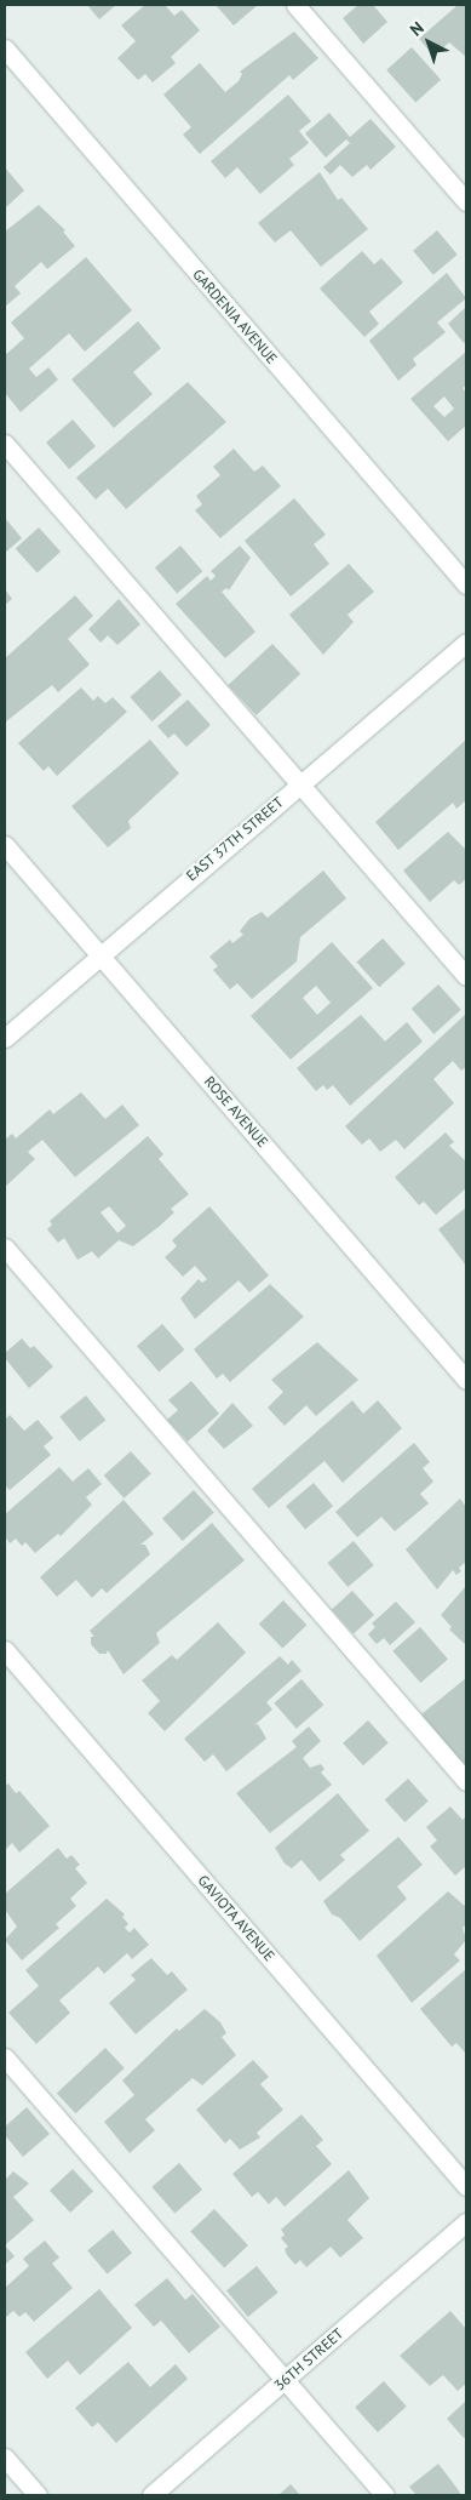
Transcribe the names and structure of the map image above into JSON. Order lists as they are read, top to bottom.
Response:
{
  "streets": {
    "street": [
      "GARDENIA AVENUE",
      "EAST 37TH STREET",
      "ROSE AVENUE",
      "GAVIOTA AVENUE",
      "36TH STREET"
    ]
  },
  "crossings": [
    ["EAST 37TH STREET", "ROSE AVENUE"]
  ],
  "north": "top left"
}
